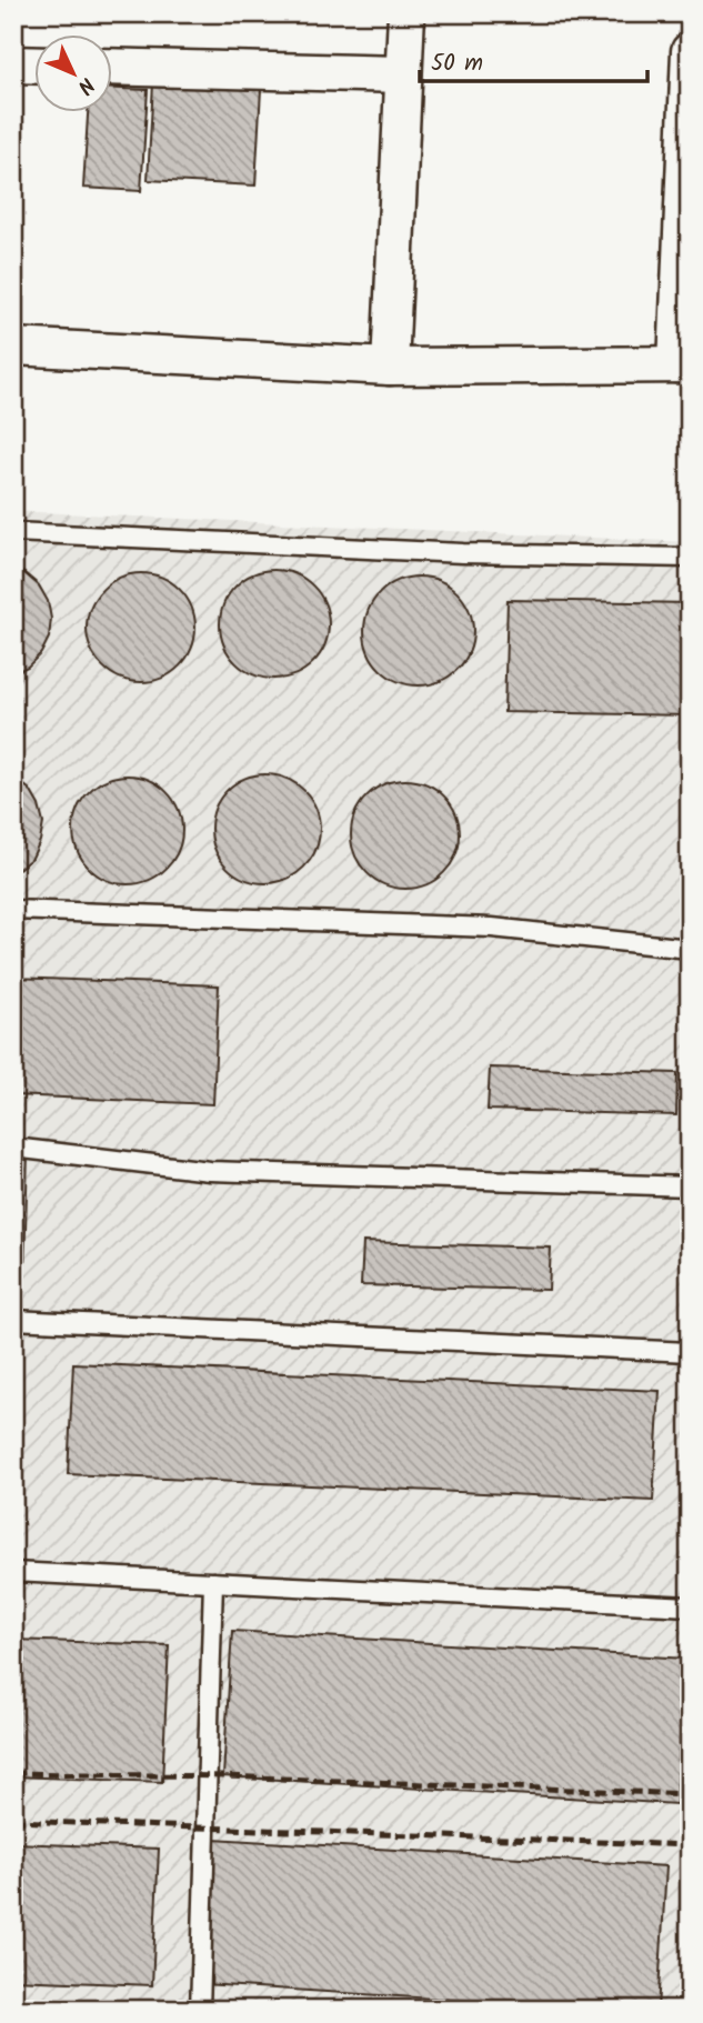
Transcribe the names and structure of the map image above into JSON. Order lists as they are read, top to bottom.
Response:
{
  "scale_bar": "50 m",
  "north": "bottom right"
}
